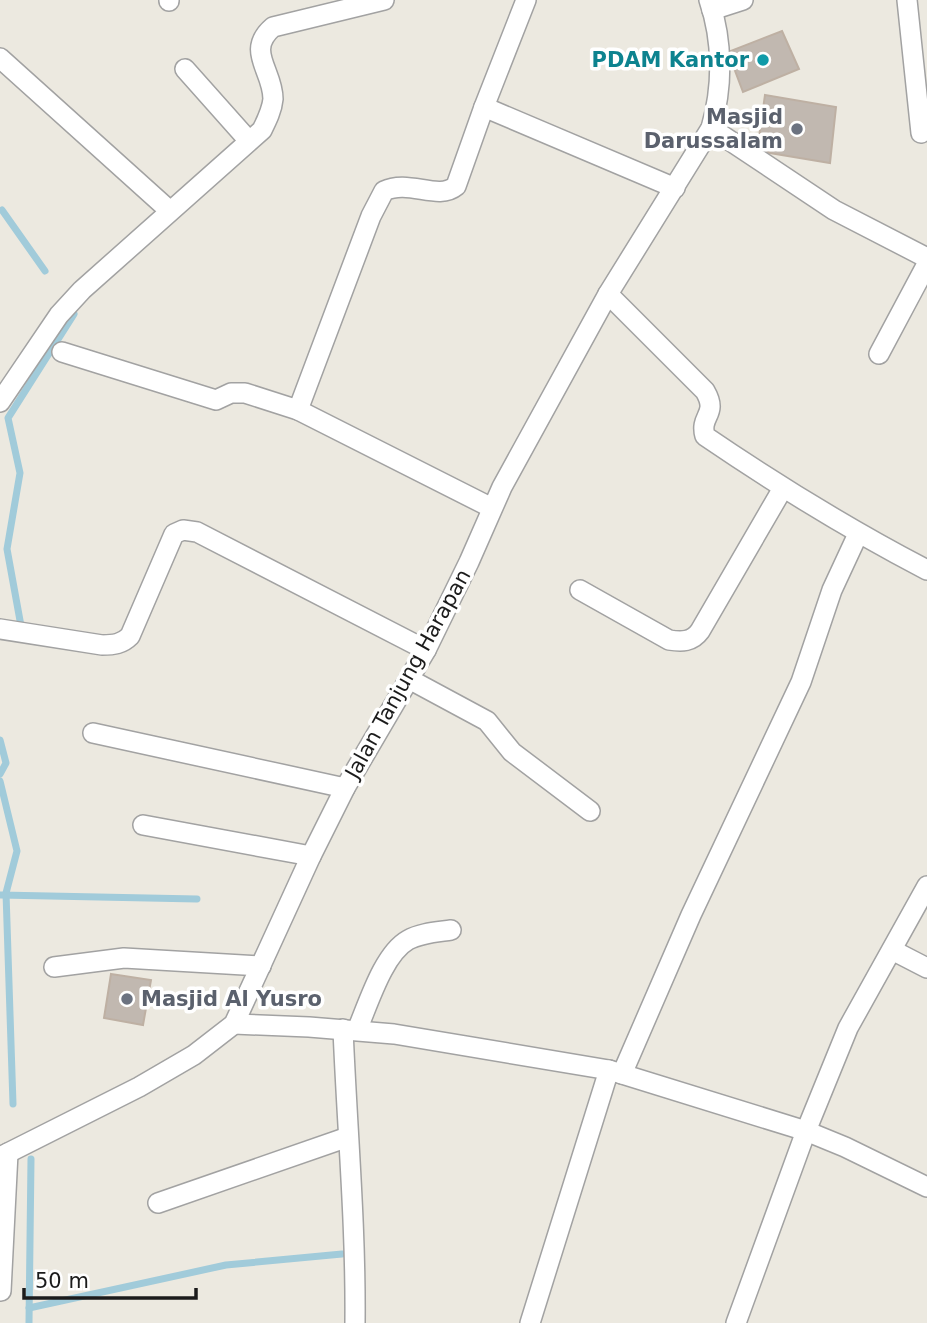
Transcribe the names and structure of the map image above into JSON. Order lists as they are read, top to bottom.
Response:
{
  "streets": {
    "street": ["Jalan Tanjung Harapan"]
  },
  "places": ["PDAM Kantor", "Masjid Darussalam", "Masjid Al Yusro"],
  "scale_bar": "50 m"
}
